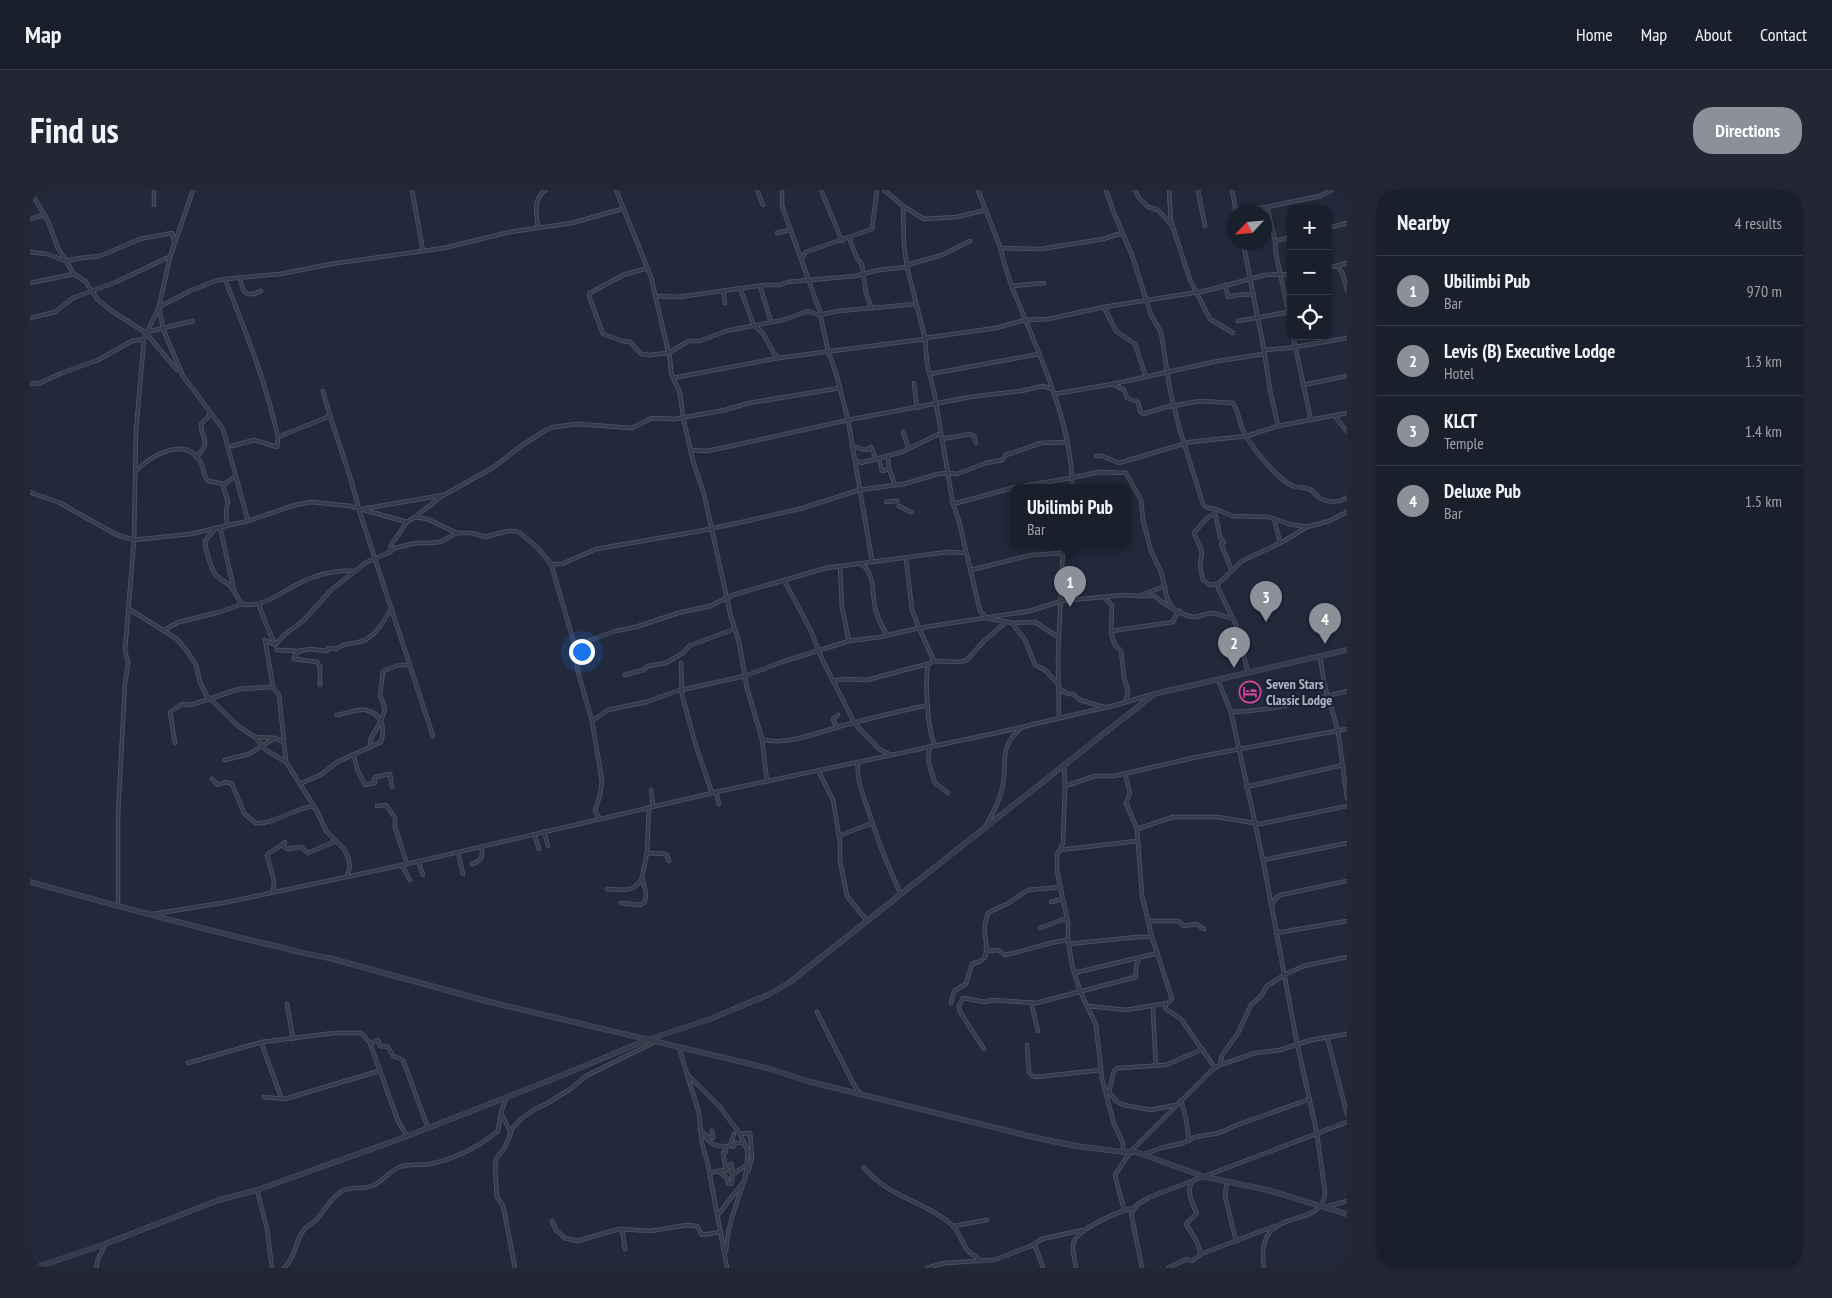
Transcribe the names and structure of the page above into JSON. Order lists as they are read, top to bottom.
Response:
{
  "places": {
    "hotel": ["Seven Stars Classic Lodge"]
  },
  "north": "bottom left",
  "page": {
    "header": "Map",
    "nav": [
      "Home",
      "Map",
      "About",
      "Contact"
    ],
    "title": "Find us",
    "buttons": "Directions",
    "heading": ["Nearby", "4 results"],
    "map_buttons": ["+", "−"],
    "list": [
      {
        "mark": "1",
        "name": "Ubilimbi Pub",
        "note": "Bar",
        "value": "970 m"
      },
      {
        "mark": "2",
        "name": "Levis (B) Executive Lodge",
        "note": "Hotel",
        "value": "1.3 km"
      },
      {
        "mark": "3",
        "name": "KLCT",
        "note": "Temple",
        "value": "1.4 km"
      },
      {
        "mark": "4",
        "name": "Deluxe Pub",
        "note": "Bar",
        "value": "1.5 km"
      }
    ],
    "popup": ["Ubilimbi Pub", "Bar"],
    "pins": [
      "1",
      "3",
      "4",
      "2"
    ]
  }
}
